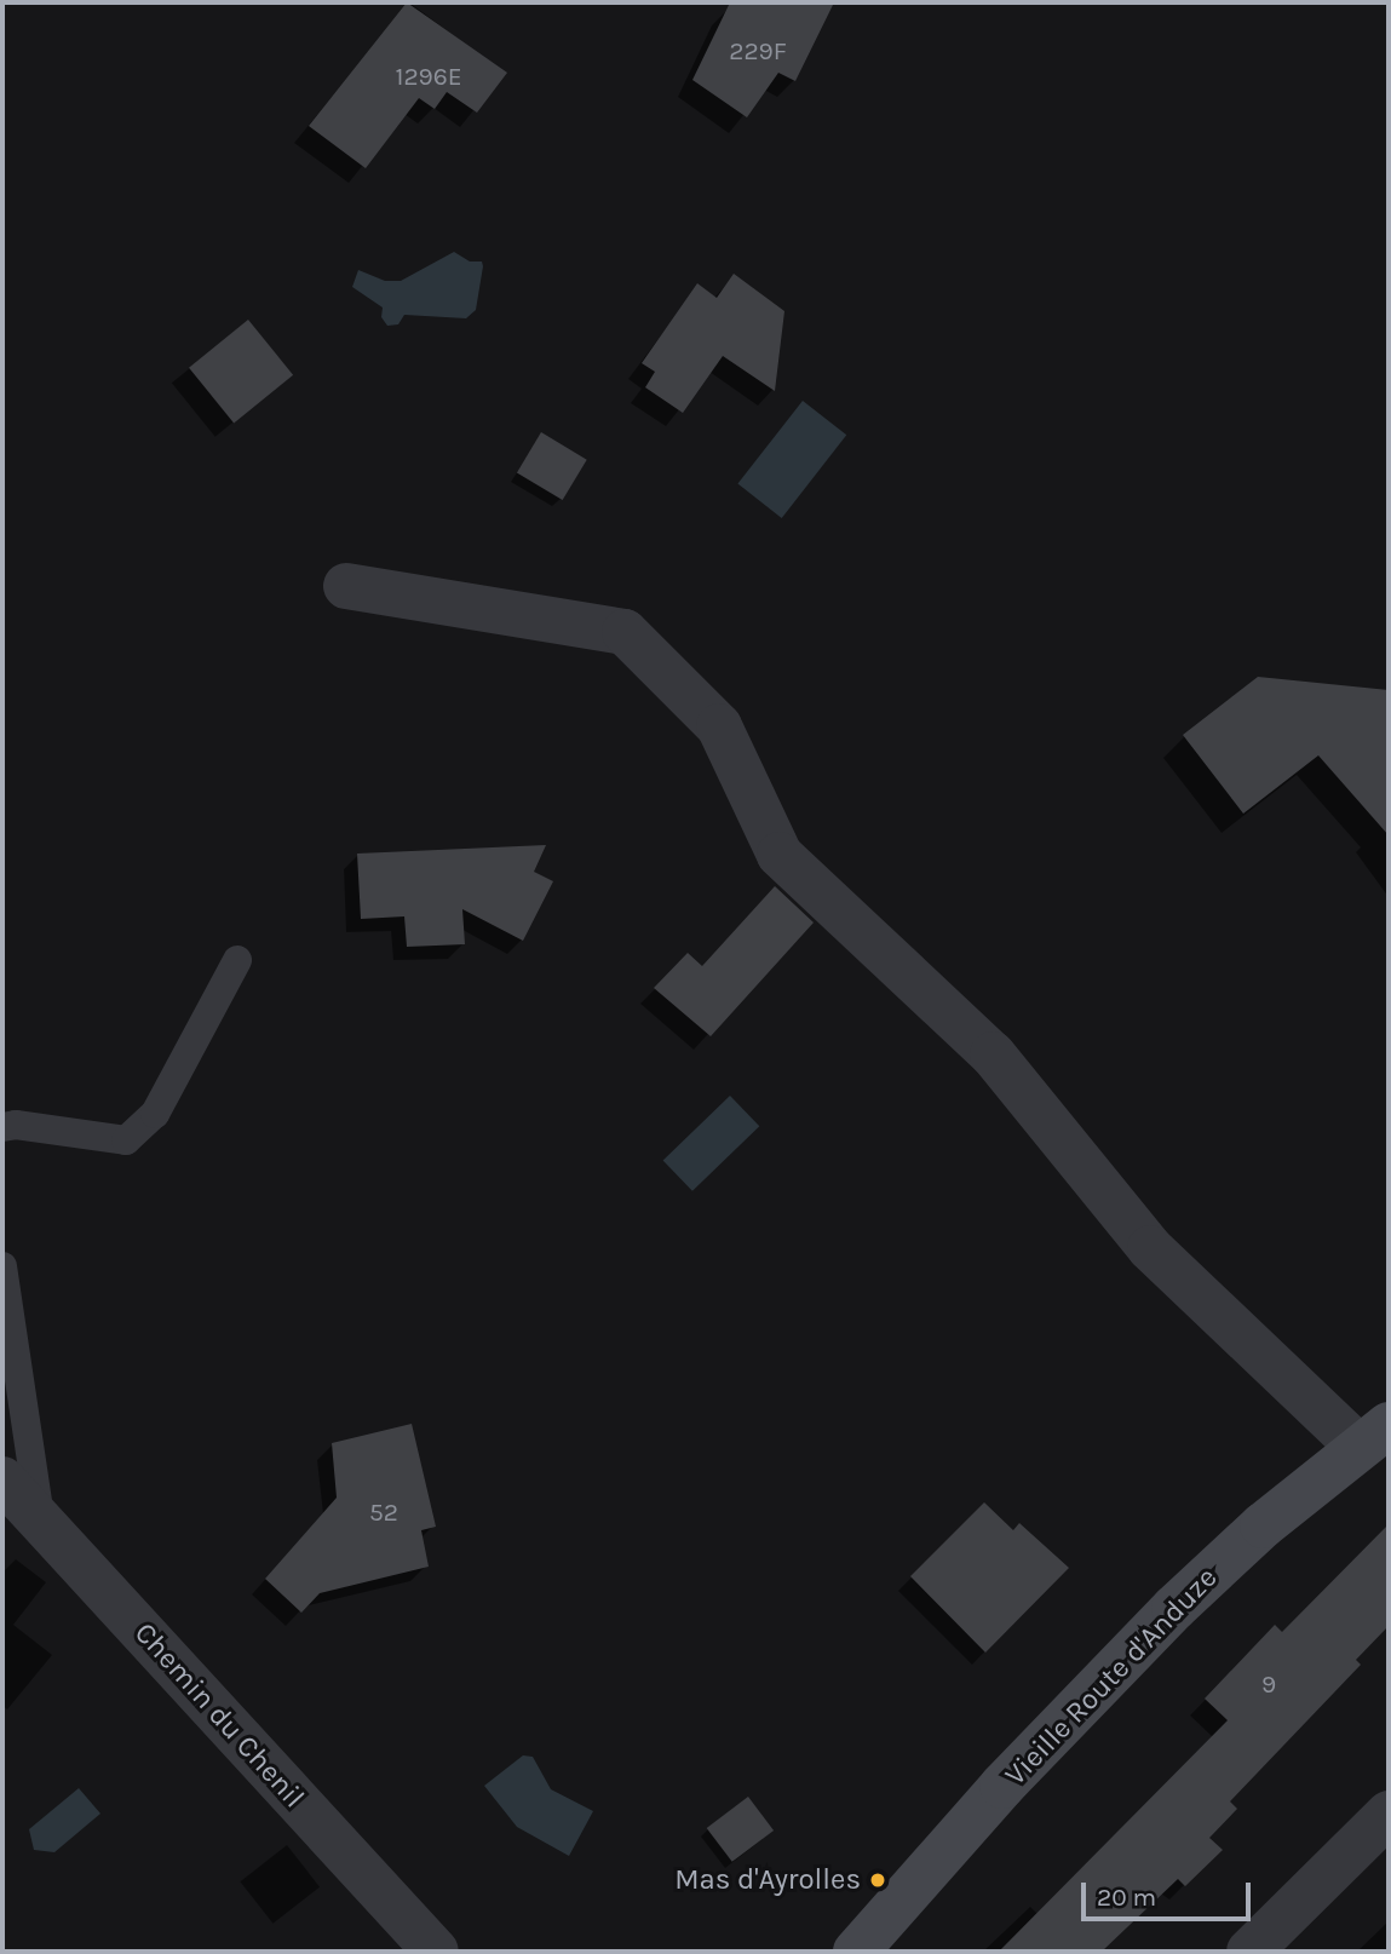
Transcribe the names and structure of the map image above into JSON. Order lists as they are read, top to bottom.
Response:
{
  "streets": {
    "street": ["Vieille Route d'Anduze", "Chemin du Chenil"]
  },
  "places": ["Mas d'Ayrolles"],
  "house_numbers": [
    "229F",
    "1296E",
    "52",
    "9"
  ],
  "scale_bar": "20 m"
}
